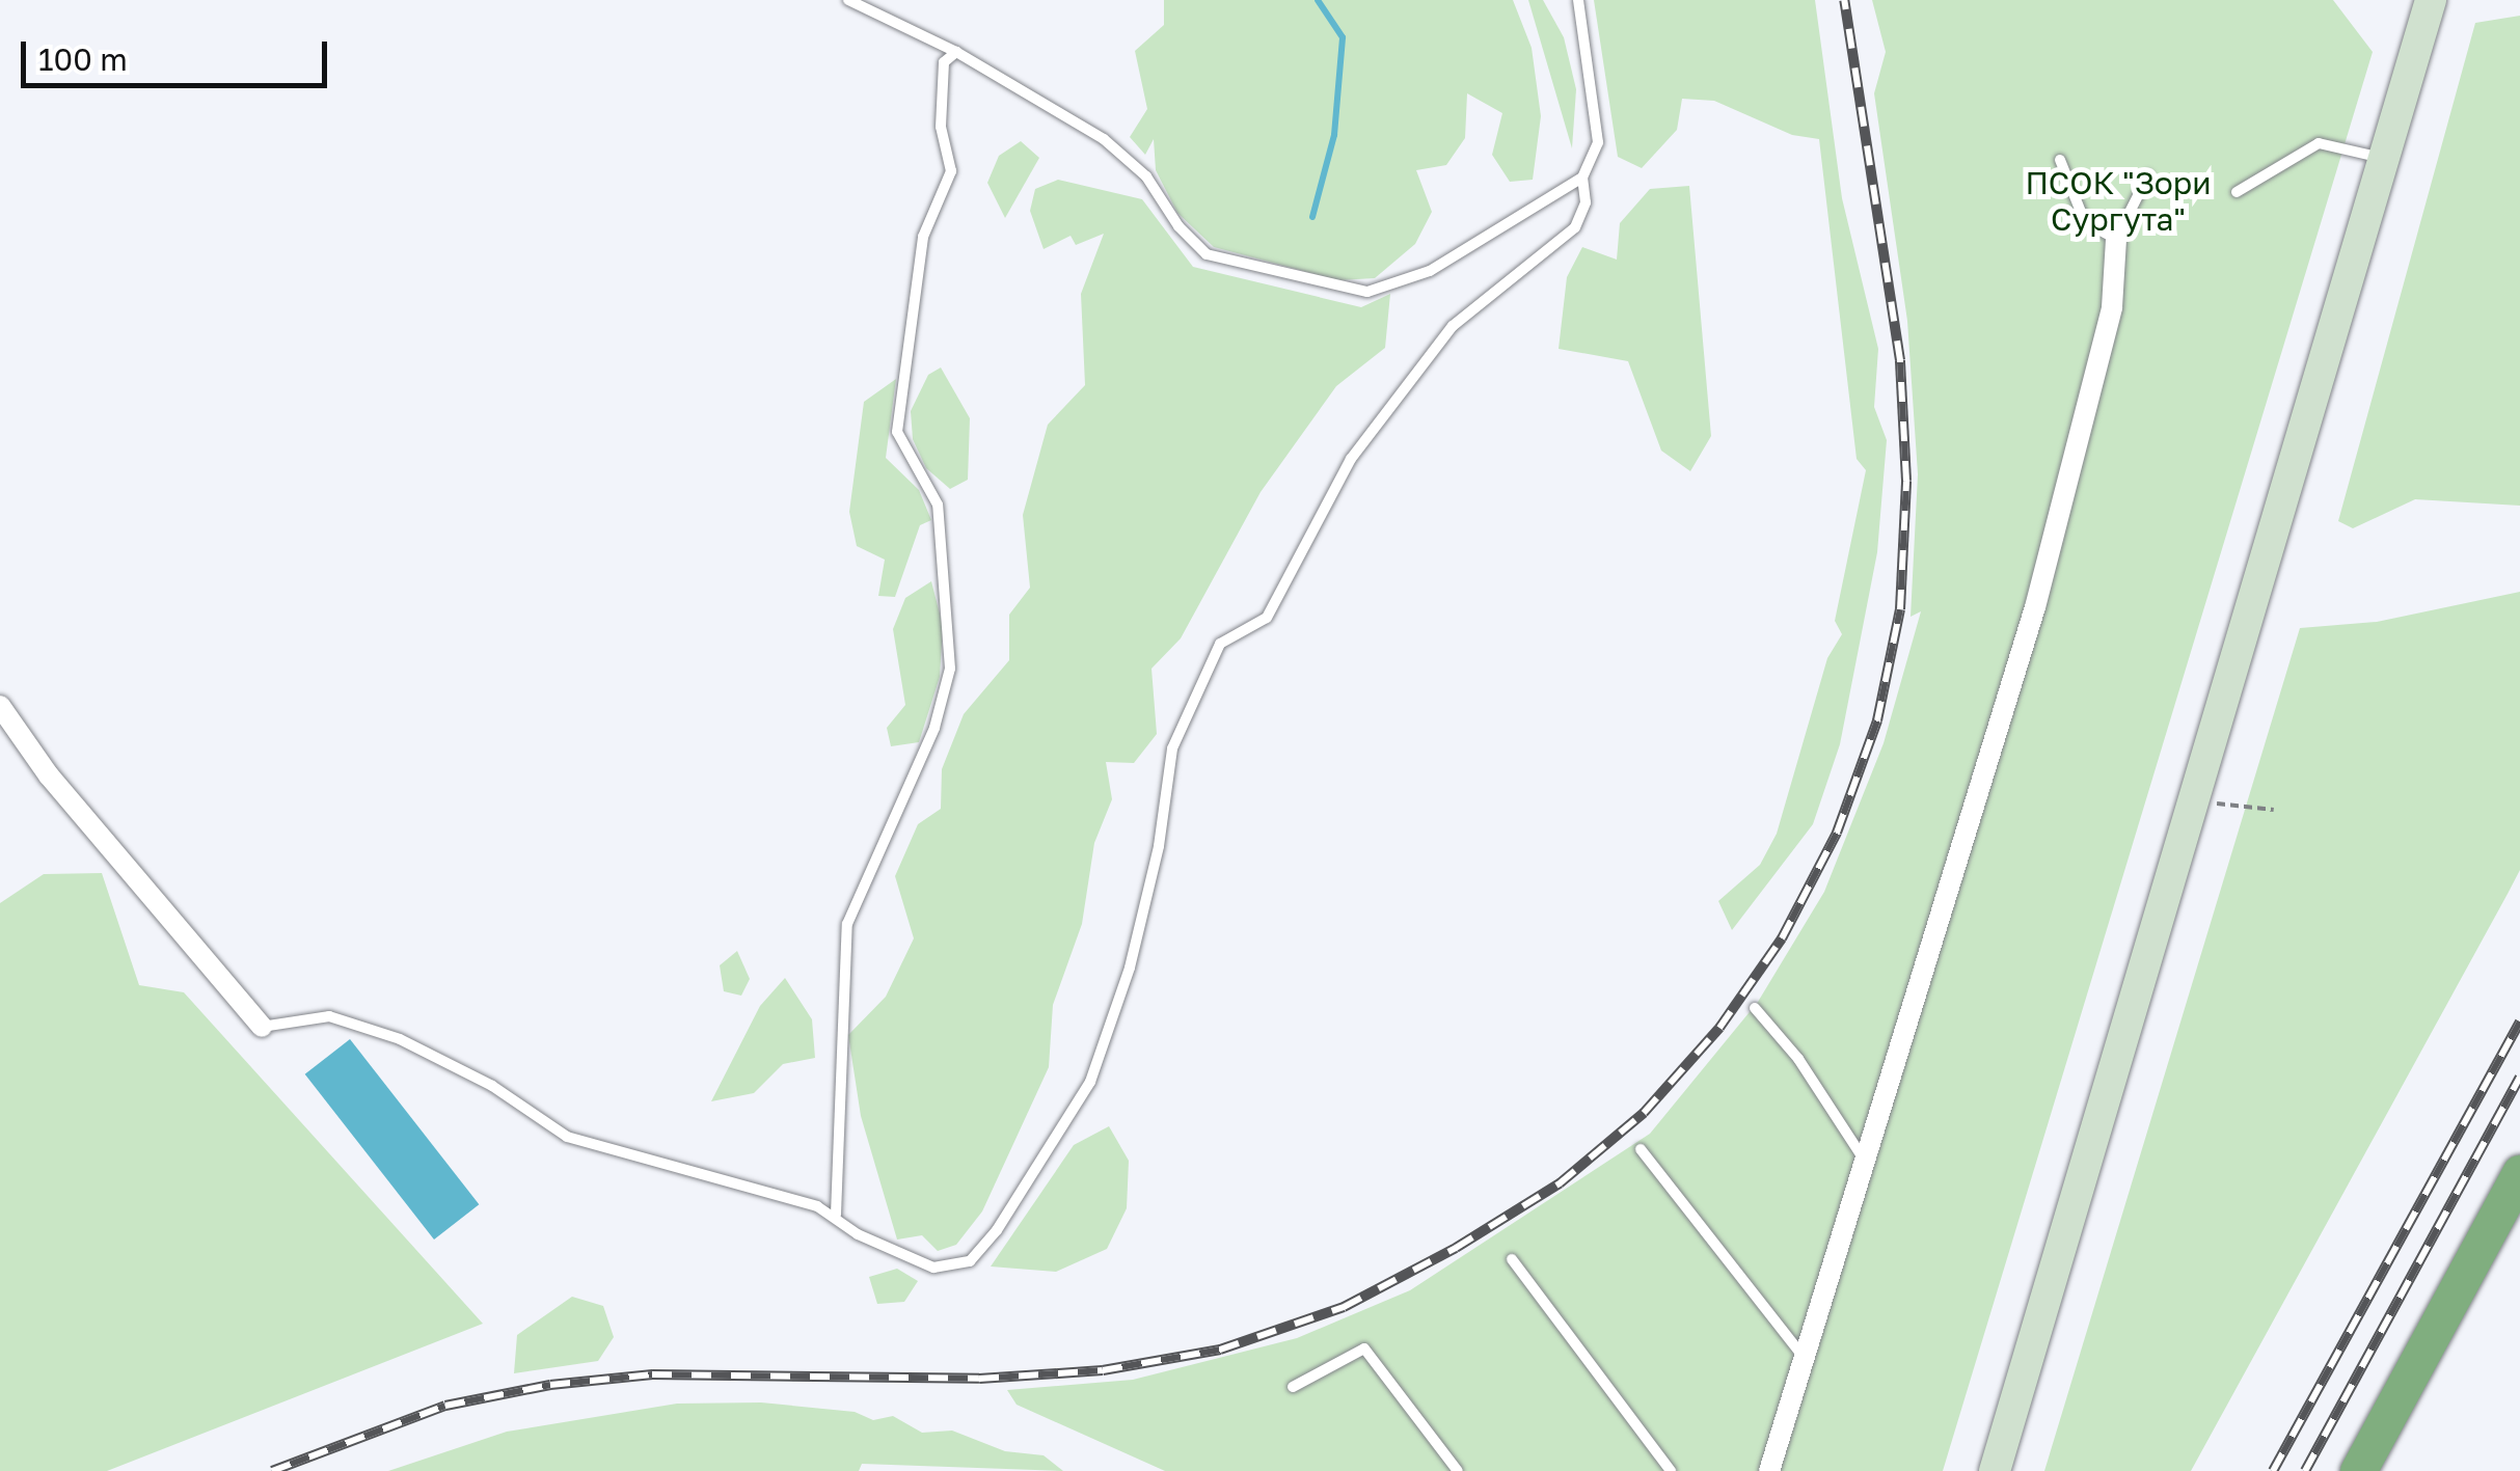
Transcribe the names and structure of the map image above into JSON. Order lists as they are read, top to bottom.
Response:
{
  "parks": ["ПСОК \"Зори Сургута\""],
  "scale_bar": "100 m"
}
